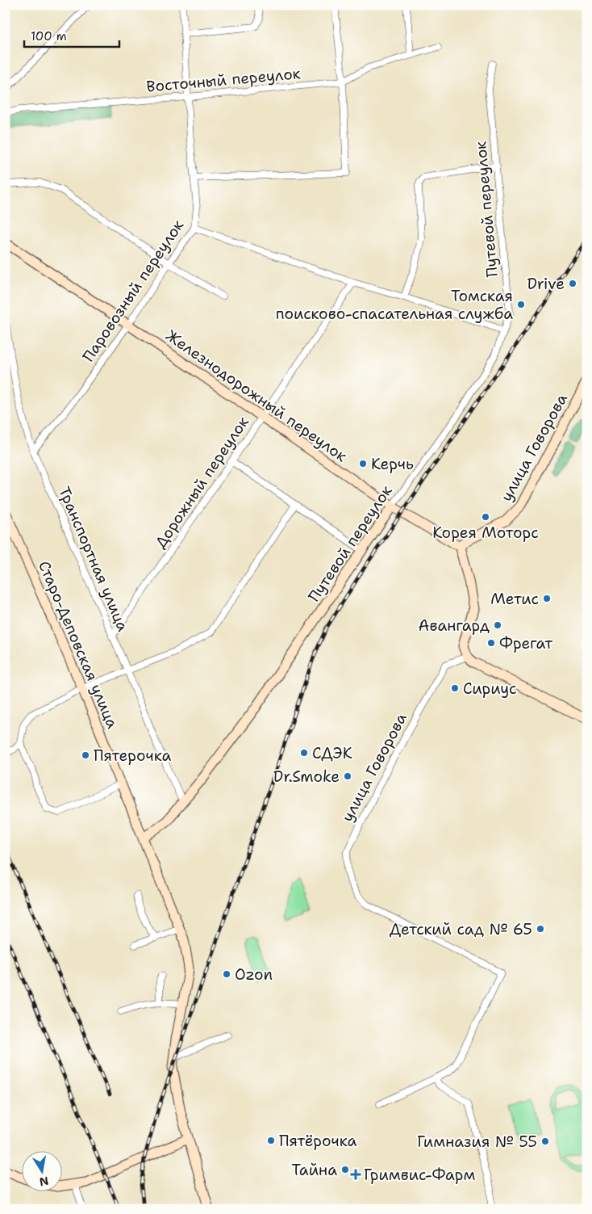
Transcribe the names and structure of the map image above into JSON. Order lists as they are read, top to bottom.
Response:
{
  "streets": {
    "street": [
      "Восточный переулок",
      "Путевой переулок",
      "Паровозный переулок",
      "Железнодорожный переулок",
      "улица Говорова",
      "Дорожный переулок",
      "Транспортная улица",
      "Старо-Деповская улица"
    ]
  },
  "crossings": [
    ["Восточный переулок", "Паровозный переулок"],
    ["Путевой переулок", "Железнодорожный переулок"],
    ["Путевой переулок", "Транспортная улица"],
    ["Путевой переулок", "Старо-Деповская улица"],
    ["Паровозный переулок", "Железнодорожный переулок"],
    ["Паровозный переулок", "Транспортная улица"],
    ["Железнодорожный переулок", "улица Говорова"],
    ["Железнодорожный переулок", "Дорожный переулок"],
    ["Дорожный переулок", "Транспортная улица"]
  ],
  "places": {
    "other": [
      "Drive",
      "Томская поисково-спасательная служба",
      "Керчь",
      "Корея Моторс",
      "Метис",
      "Авангард",
      "Фрегат",
      "Сириус",
      "СДЭК",
      "Пятерочка",
      "Dr.Smoke",
      "Детский сад № 65",
      "Ozon",
      "Пятёрочка",
      "Гимназия № 55",
      "Тайна"
    ],
    "health": ["Гримвис-Фарм"]
  },
  "scale_bar": "100 m",
  "north": "bottom"
}
